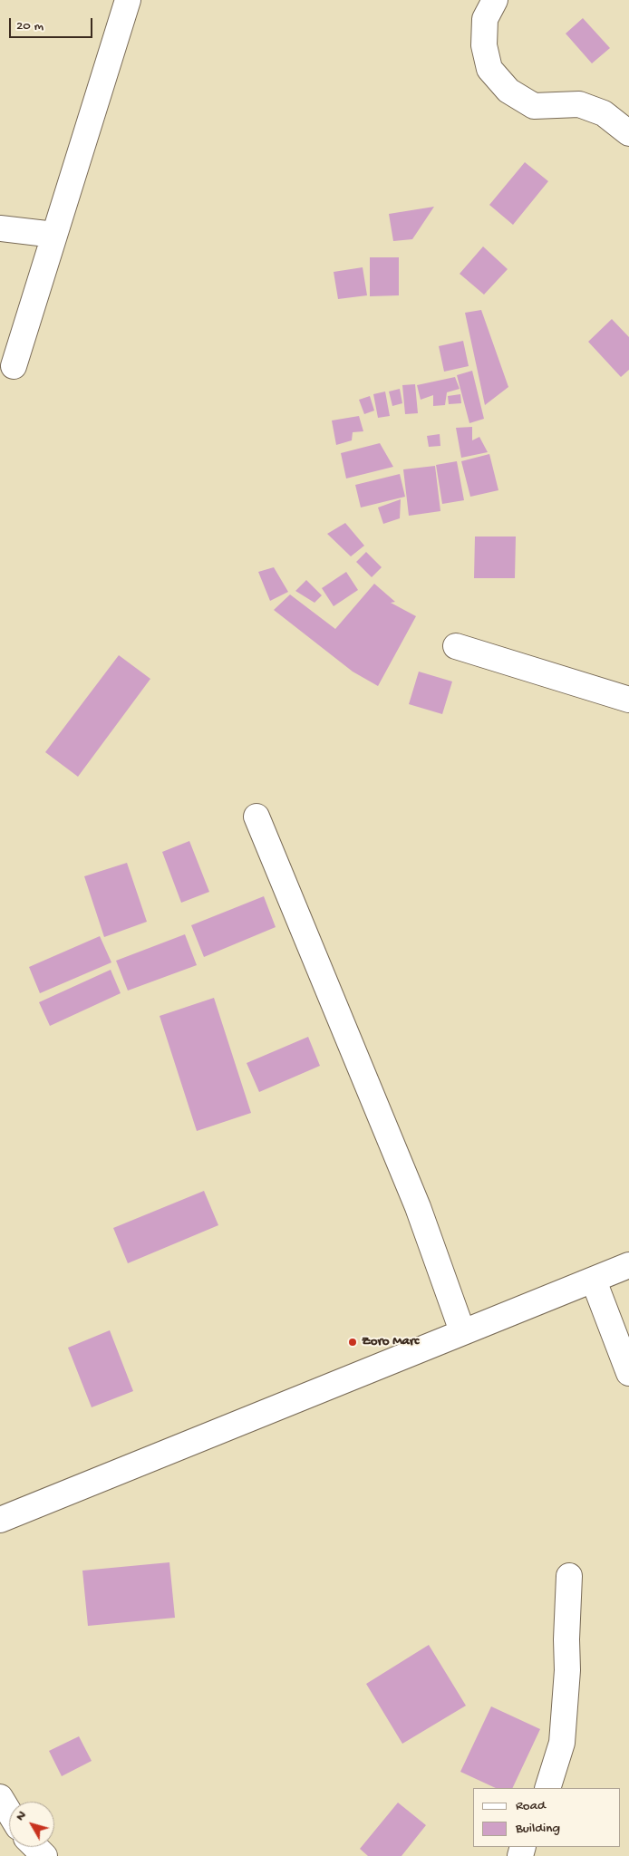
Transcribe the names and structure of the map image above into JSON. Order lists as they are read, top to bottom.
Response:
{
  "places": ["Zoro Marc"],
  "legend": ["Road", "Building"],
  "scale_bar": "20 m",
  "north": "top left"
}
